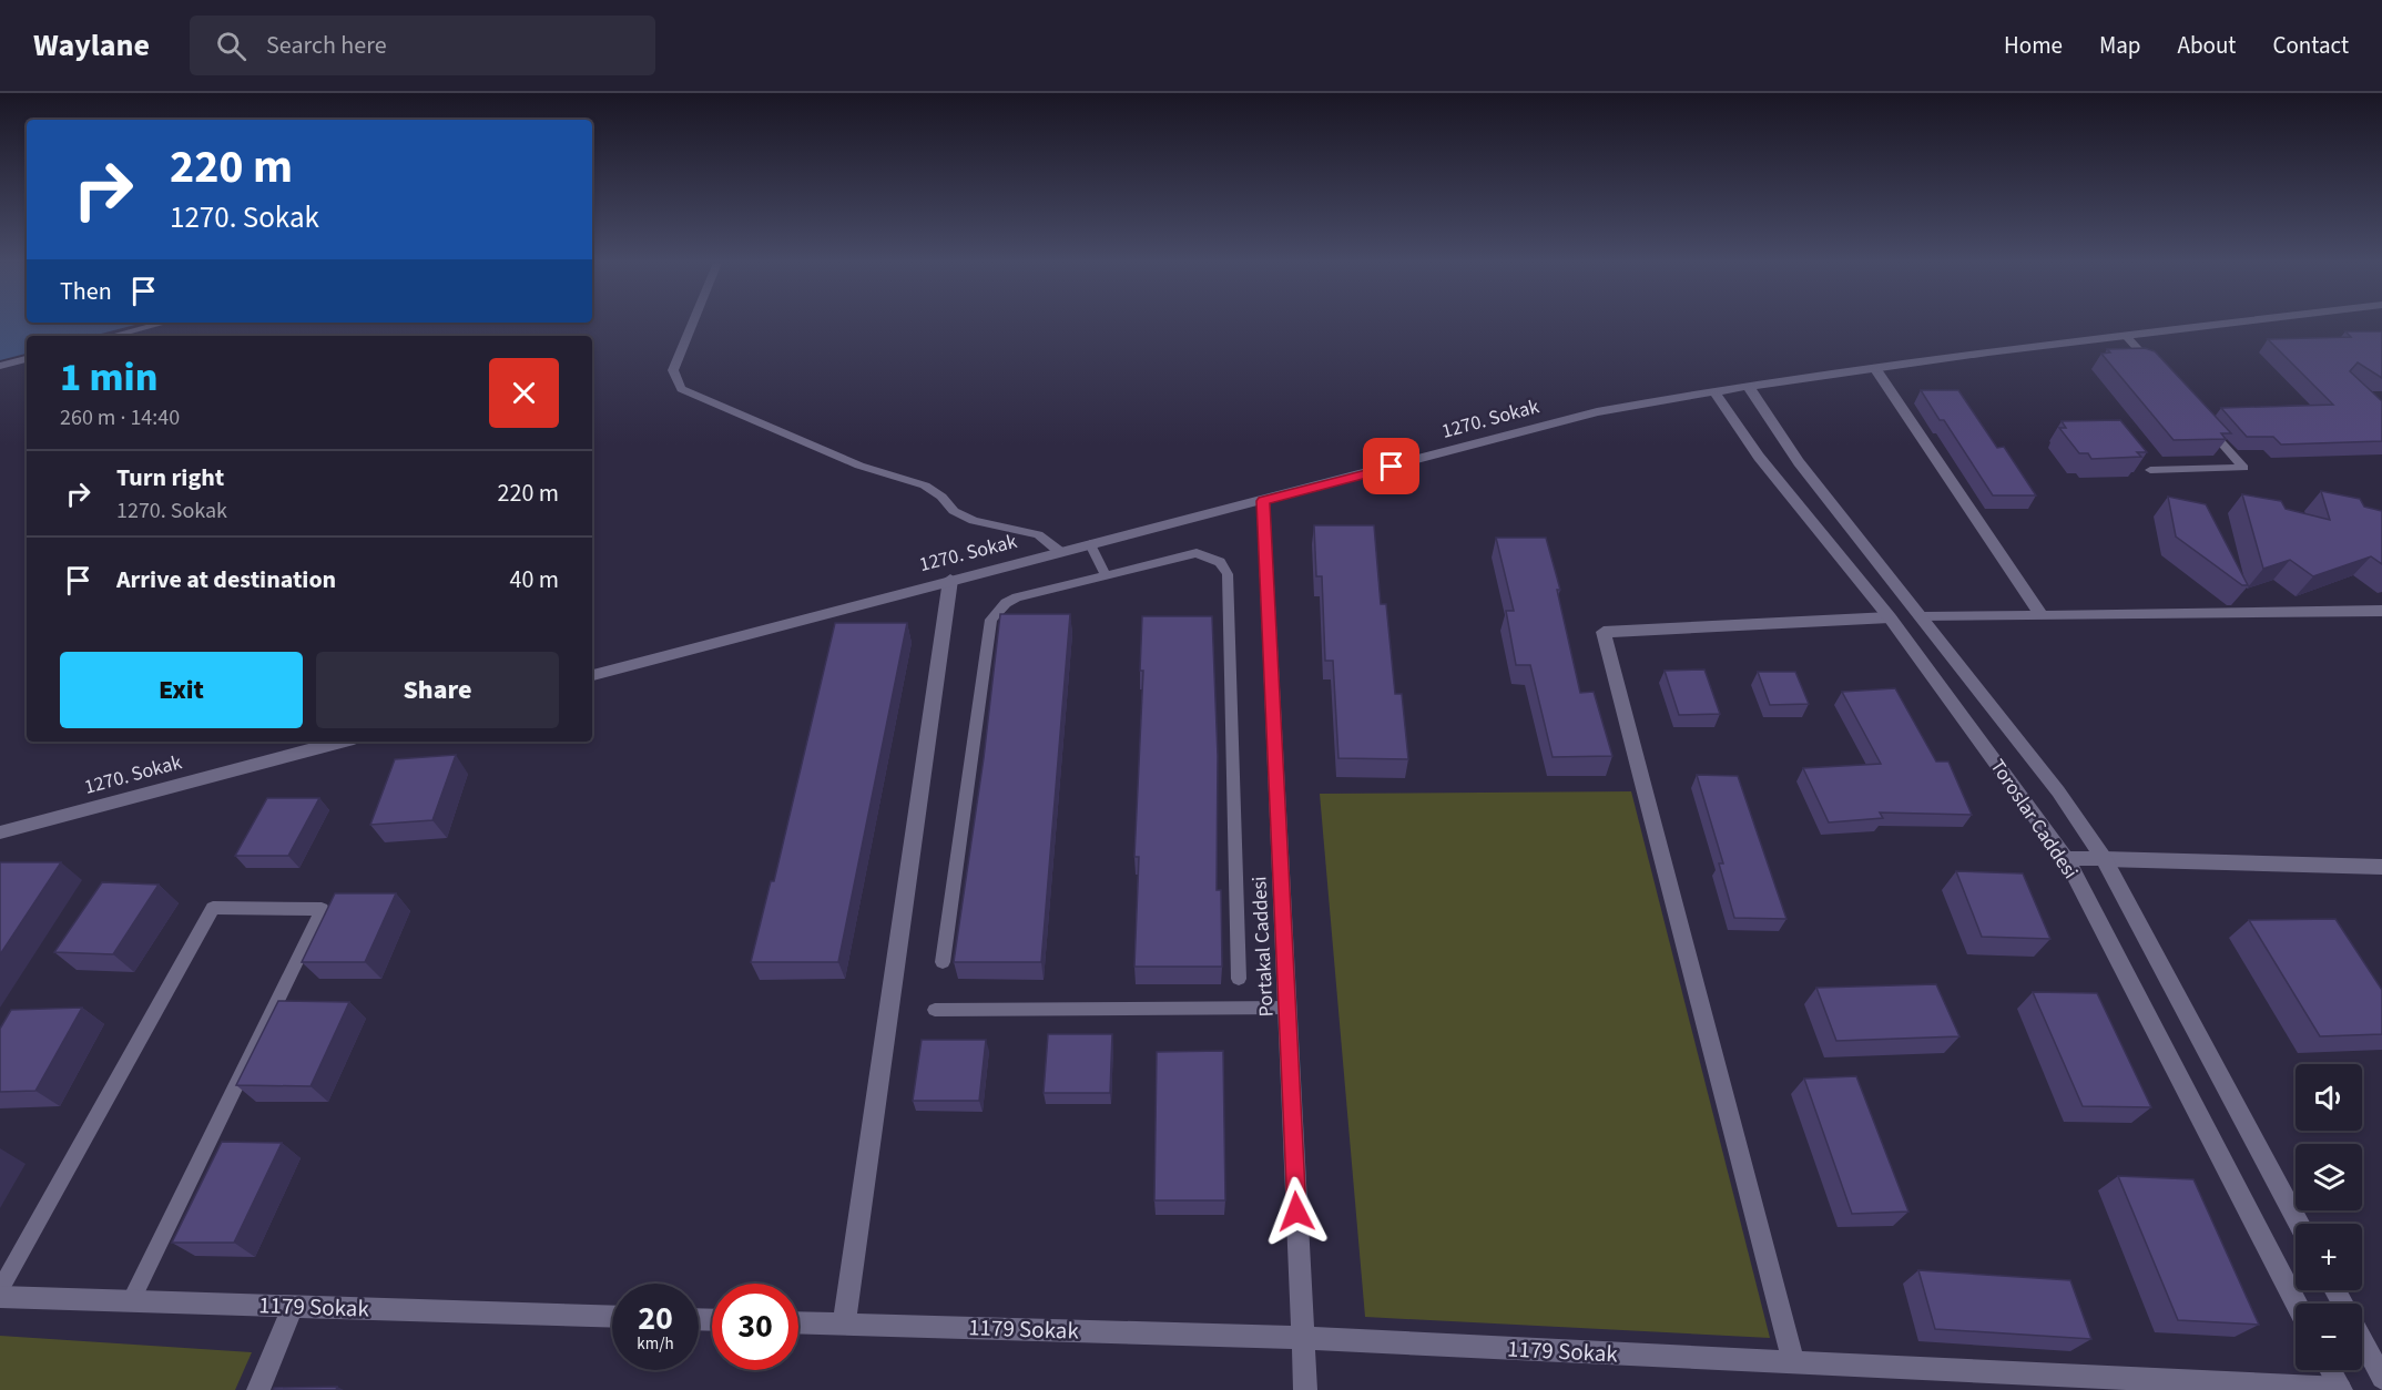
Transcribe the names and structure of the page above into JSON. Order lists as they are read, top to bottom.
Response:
{
  "streets": {
    "street": [
      "1270. Sokak",
      "Toroslar Caddesi",
      "Portakal Caddesi",
      "1179 Sokak"
    ]
  },
  "crossings": [
    ["1270. Sokak", "Toroslar Caddesi"],
    ["1270. Sokak", "Portakal Caddesi"],
    ["Portakal Caddesi", "1179 Sokak"]
  ],
  "page": {
    "header": "Waylane",
    "search": "Search here",
    "nav": [
      "Home",
      "Map",
      "About",
      "Contact"
    ],
    "turn": ["220 m", "1270. Sokak"],
    "then": "Then",
    "heading": ["1 min", "260 m · 14:40"],
    "list": [
      {
        "name": "Turn right",
        "note": "1270. Sokak",
        "value": "220 m"
      },
      {
        "name": "Arrive at destination",
        "value": "40 m"
      }
    ],
    "buttons": ["Exit", "Share"],
    "map_buttons": ["+", "−"],
    "speed": "20 km/h",
    "limit": "30"
  }
}
